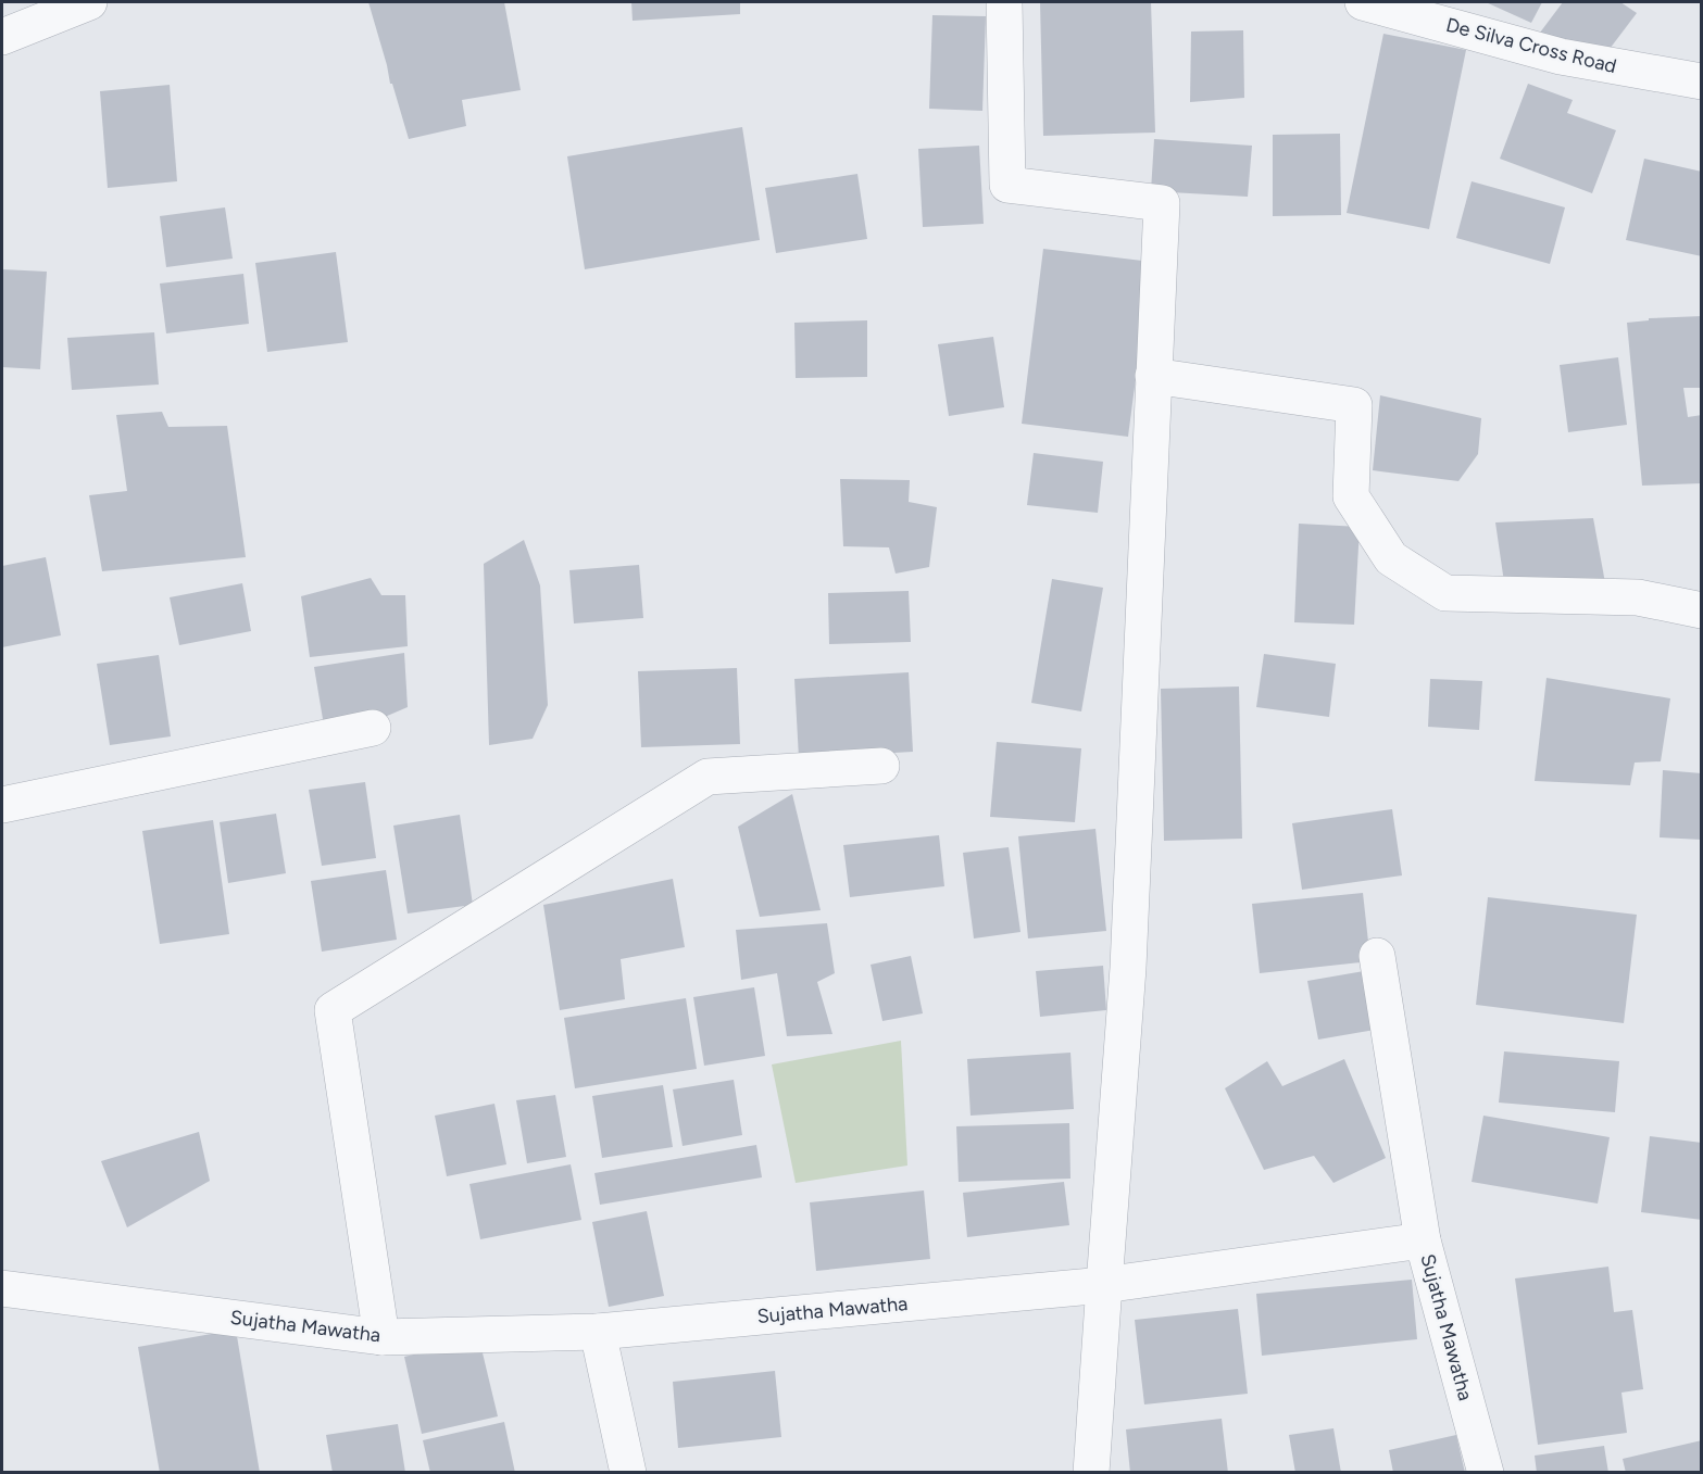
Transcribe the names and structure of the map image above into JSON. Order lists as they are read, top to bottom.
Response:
{
  "streets": {
    "street": ["De Silva Cross Road", "Sujatha Mawatha"]
  }
}
